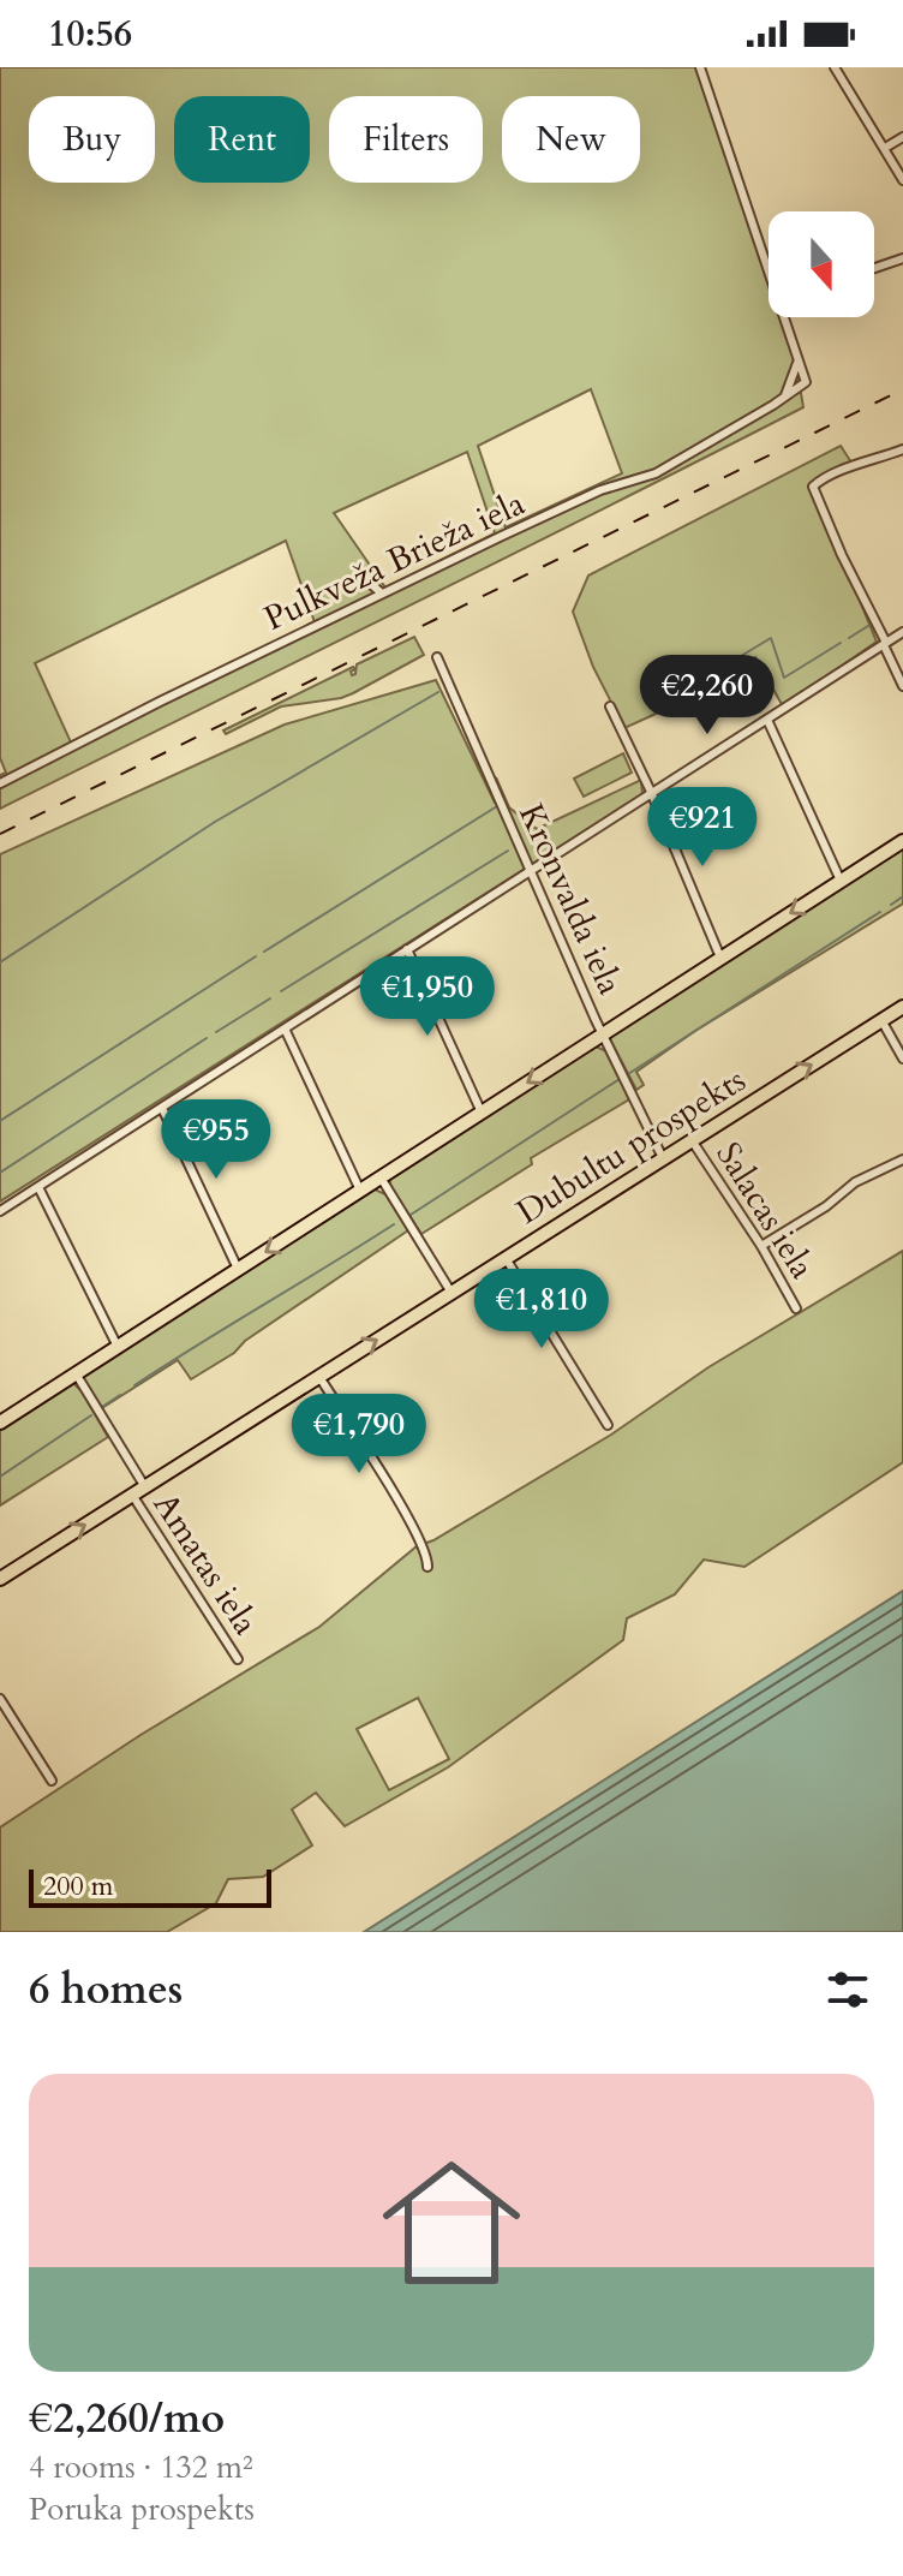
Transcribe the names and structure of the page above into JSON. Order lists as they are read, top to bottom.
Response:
{
  "streets": {
    "main road": ["Dubultu prospekts"],
    "street": [
      "Pulkveža Brieža iela",
      "Kronvalda iela",
      "Salacas iela",
      "Amatas iela"
    ]
  },
  "crossings": [
    ["Kronvalda iela", "Dubultu prospekts"],
    ["Dubultu prospekts", "Salacas iela"],
    ["Dubultu prospekts", "Amatas iela"]
  ],
  "one_way": ["Dubultu prospekts"],
  "scale_bar": "200 m",
  "north": "bottom",
  "page": {
    "status": "10:56",
    "chip": [
      "Buy",
      "Rent",
      "Filters",
      "New"
    ],
    "price": [
      "€2,260",
      "€921",
      "€1,950",
      "€955",
      "€1,810",
      "€1,790"
    ],
    "scale": "200 m",
    "heading": "6 homes",
    "list": [
      {
        "name": "€2,260/mo",
        "note": "4 rooms · 132 m² · Poruka prospekts"
      }
    ]
  }
}
